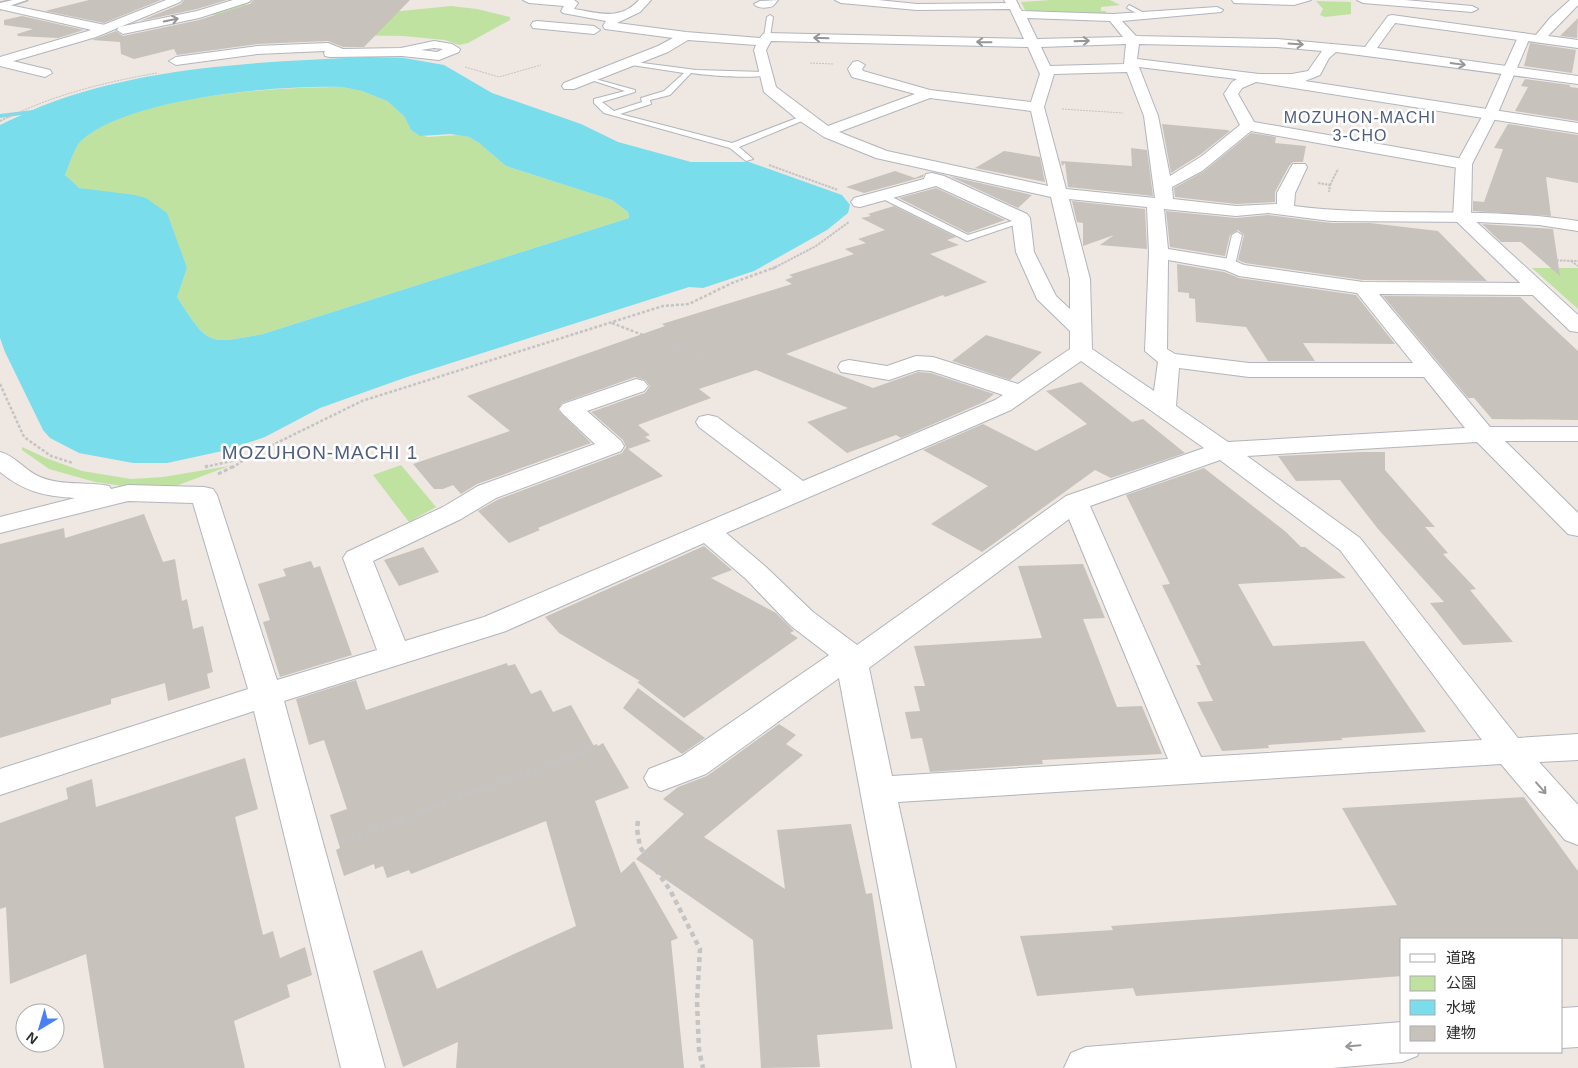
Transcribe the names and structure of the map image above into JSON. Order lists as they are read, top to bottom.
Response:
{
  "districts": ["MOZUHON-MACHI 3-CHO", "MOZUHON-MACHI 1"],
  "legend": [
    "道路",
    "公園",
    "水域",
    "建物"
  ],
  "north": "bottom left"
}
